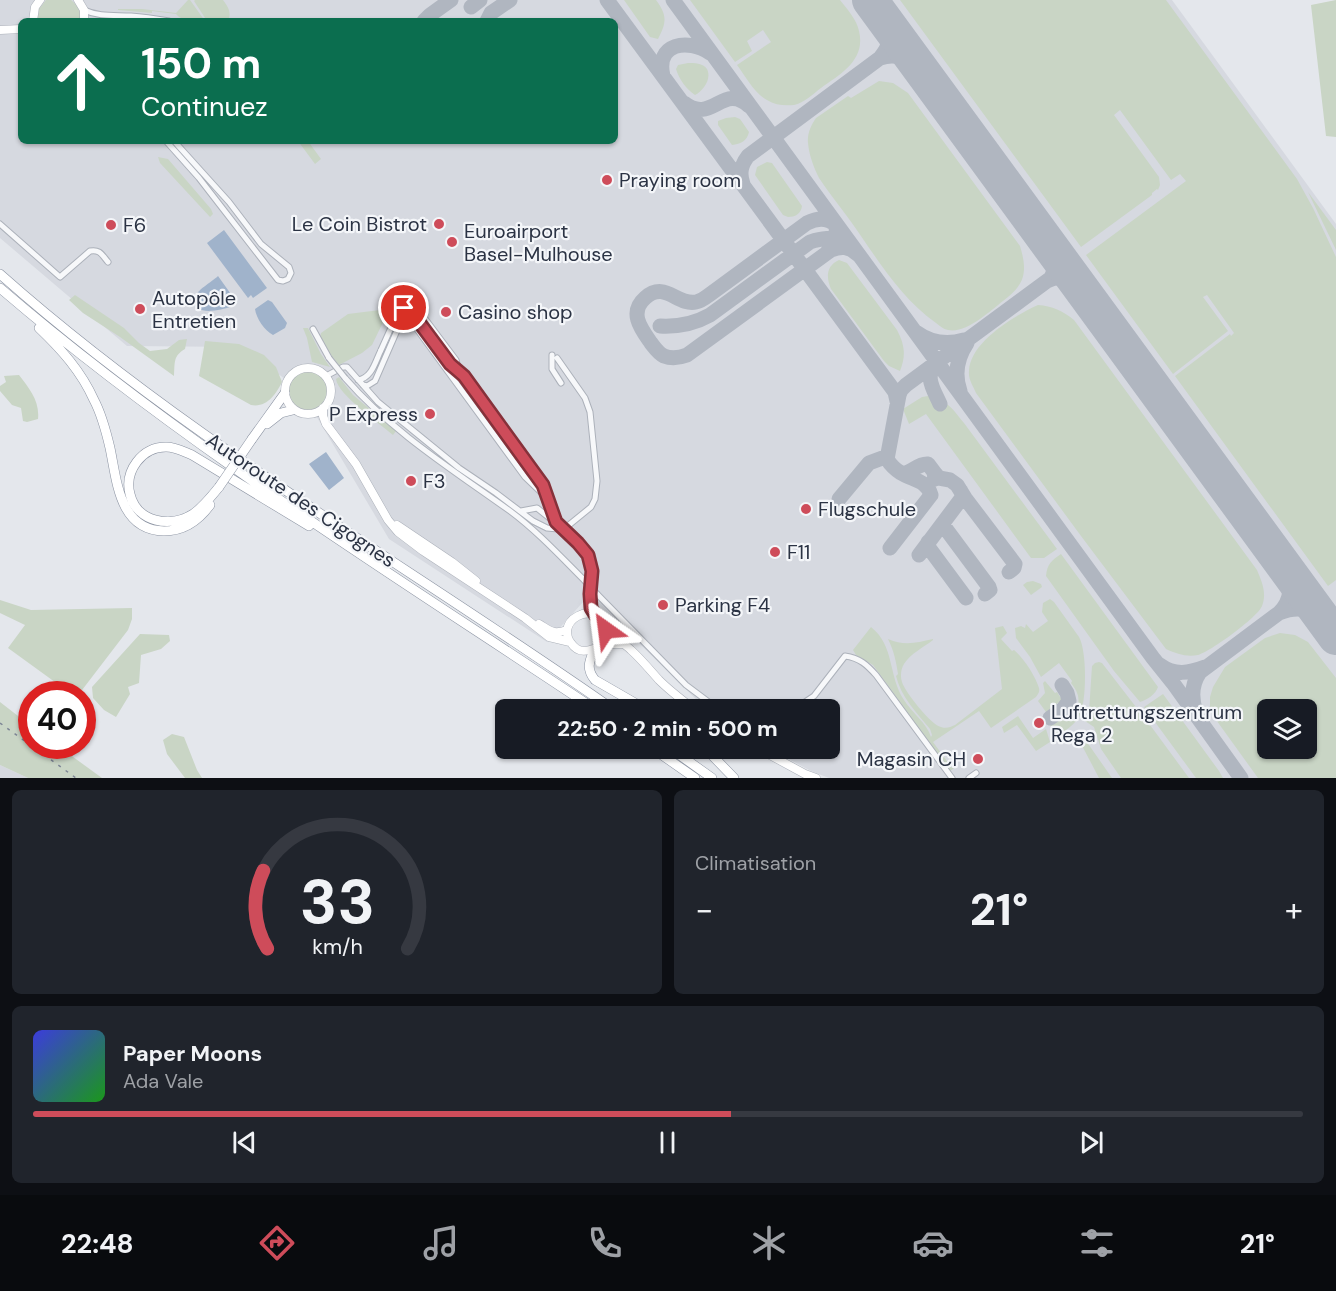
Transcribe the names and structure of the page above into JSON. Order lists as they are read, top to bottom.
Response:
{
  "streets": {
    "highway": ["Autoroute des Cigognes"]
  },
  "places": [
    "Praying room",
    "Le Coin Bistrot",
    "F6",
    "Euroairport Basel-Mulhouse",
    "Autopôle Entretien",
    "Casino shop",
    "P Express",
    "F3",
    "Flugschule",
    "F11",
    "Parking F4",
    "Luftrettungszentrum Rega 2",
    "Magasin CH"
  ],
  "page": {
    "turn": ["150 m", "Continuez"],
    "limit": "40",
    "trip": "22:50 · 2 min · 500 m",
    "tile": "Climatisation",
    "heat": ["−", "21°", "+"],
    "song": ["Paper Moons", "Ada Vale"],
    "tabs": ["22:48", "21°"],
    "gauge": ["33", "km/h"]
  }
}
